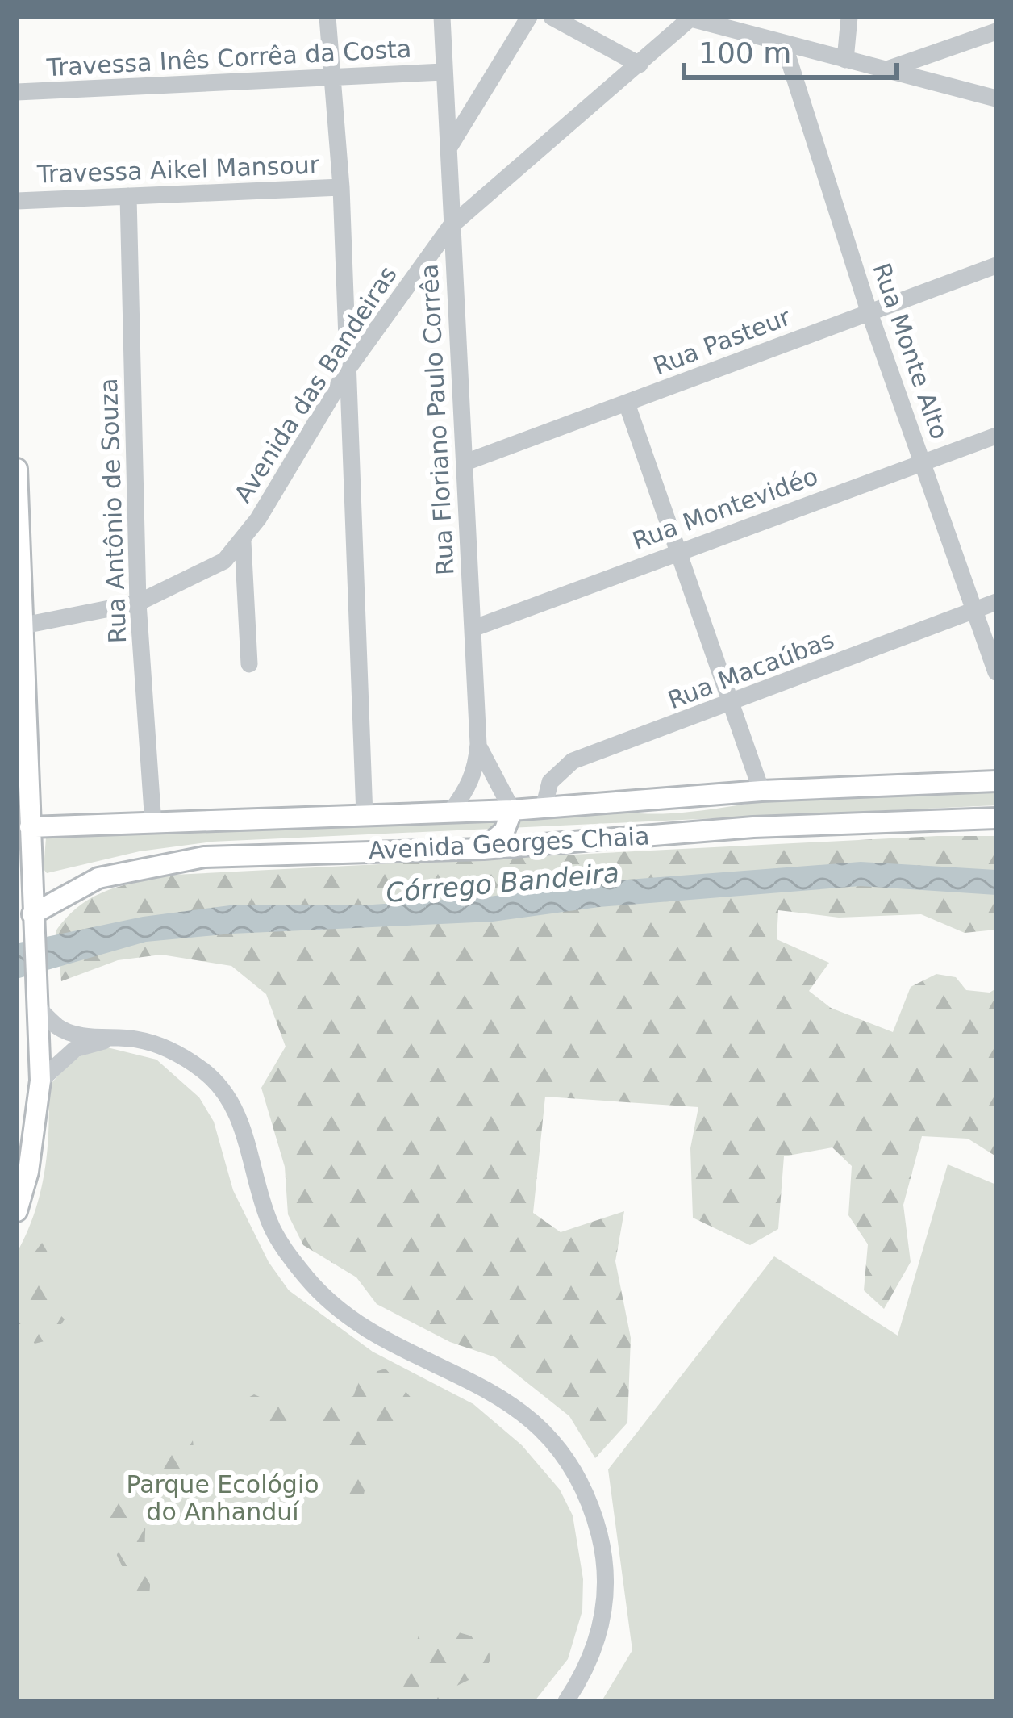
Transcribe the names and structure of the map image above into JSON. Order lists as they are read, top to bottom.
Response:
{
  "streets": {
    "main road": ["Avenida Georges Chaia"],
    "street": [
      "Travessa Inês Corrêa da Costa",
      "Travessa Aikel Mansour",
      "Rua Pasteur",
      "Rua Monte Alto",
      "Avenida das Bandeiras",
      "Rua Floriano Paulo Corrêa",
      "Rua Montevidéo",
      "Rua Antônio de Souza",
      "Rua Macaúbas"
    ]
  },
  "crossings": [
    ["Travessa Inês Corrêa da Costa", "Rua Floriano Paulo Corrêa"],
    ["Travessa Aikel Mansour", "Rua Antônio de Souza"],
    ["Rua Pasteur", "Rua Monte Alto"],
    ["Rua Pasteur", "Rua Floriano Paulo Corrêa"],
    ["Rua Monte Alto", "Rua Montevidéo"],
    ["Rua Monte Alto", "Rua Macaúbas"],
    ["Avenida das Bandeiras", "Rua Floriano Paulo Corrêa"],
    ["Avenida das Bandeiras", "Rua Antônio de Souza"],
    ["Rua Floriano Paulo Corrêa", "Rua Montevidéo"],
    ["Rua Floriano Paulo Corrêa", "Avenida Georges Chaia"],
    ["Rua Antônio de Souza", "Avenida Georges Chaia"],
    ["Rua Macaúbas", "Avenida Georges Chaia"]
  ],
  "water": ["Córrego Bandeira"],
  "parks": ["Parque Ecológio do Anhanduí"],
  "scale_bar": "100 m"
}
